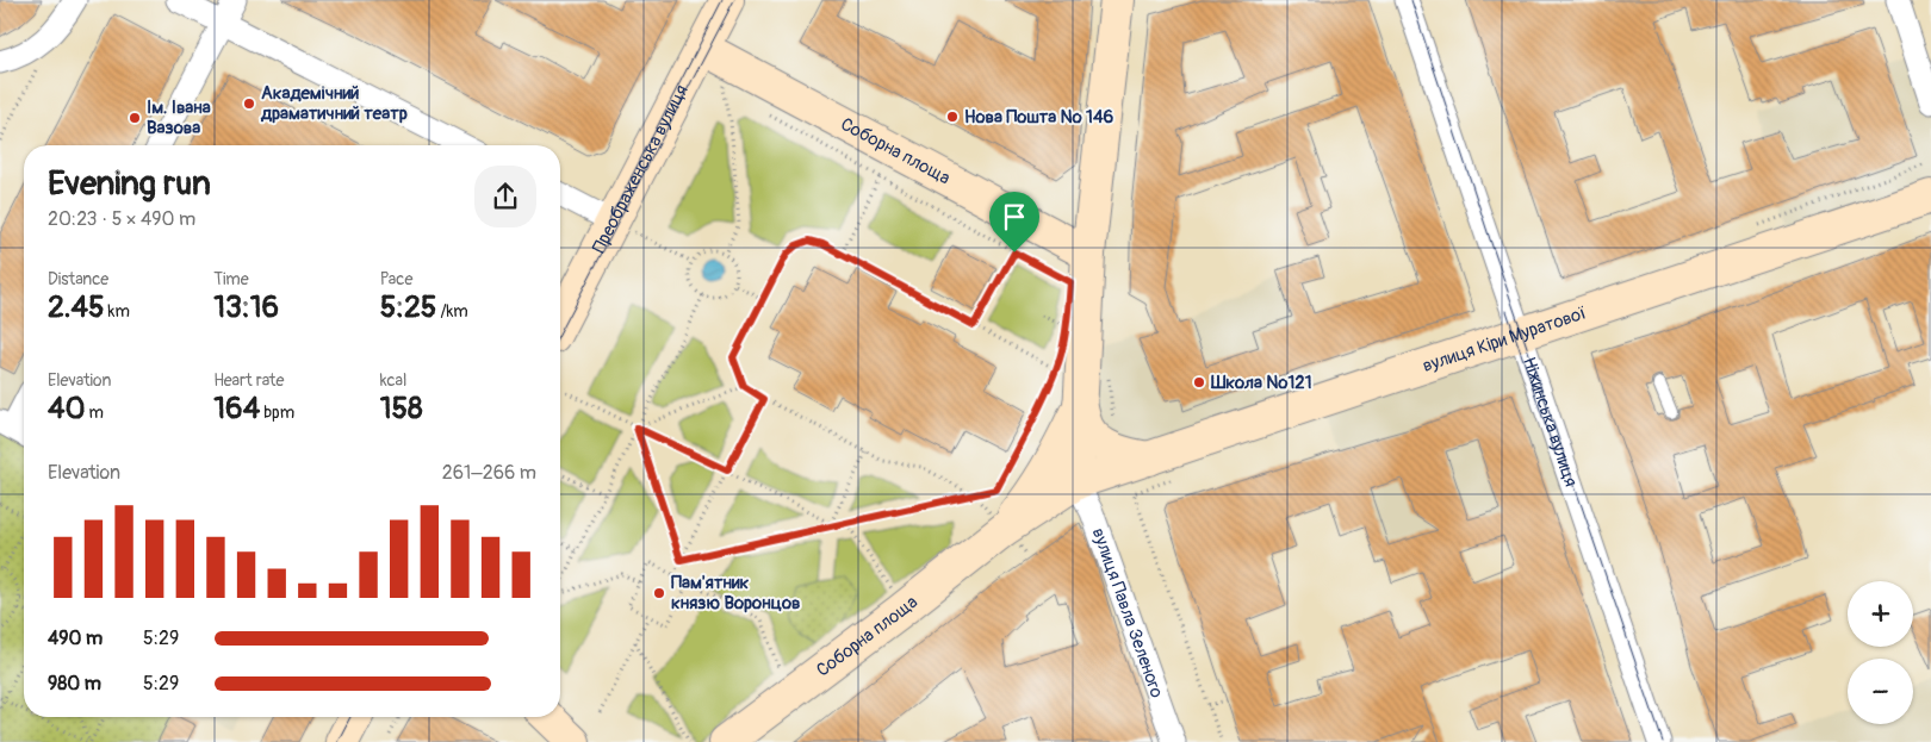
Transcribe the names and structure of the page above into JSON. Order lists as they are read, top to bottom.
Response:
{
  "streets": {
    "street": [
      "Соборна площа",
      "Преображенська вулиця",
      "вулиця Кіри Муратової",
      "Ніжинська вулиця",
      "вулиця Павла Зеленого"
    ]
  },
  "crossings": [
    ["Соборна площа", "Преображенська вулиця"],
    ["Соборна площа", "вулиця Кіри Муратової"],
    ["Соборна площа", "вулиця Павла Зеленого"],
    ["вулиця Кіри Муратової", "Ніжинська вулиця"],
    ["вулиця Кіри Муратової", "вулиця Павла Зеленого"]
  ],
  "places": [
    "Академічний драматичний театр",
    "Нова Пошта № 146",
    "Ім. Івана Вазова",
    "Школа №121",
    "Пам'ятник князю Воронцов"
  ],
  "page": {
    "heading": ["Evening run", "20:23 · 5 × 490 m"],
    "stats": [
      ["Distance", "2.45 km"],
      ["Time", "13:16"],
      ["Pace", "5:25 /km"],
      ["Elevation", "40 m"],
      ["Heart rate", "164 bpm"],
      ["kcal", "158"]
    ],
    "chart": ["Elevation", "261–266 m"],
    "map_buttons": ["+", "−"],
    "list": [
      {
        "name": "490 m",
        "note": "5:29"
      },
      {
        "name": "980 m",
        "note": "5:29"
      }
    ]
  }
}
